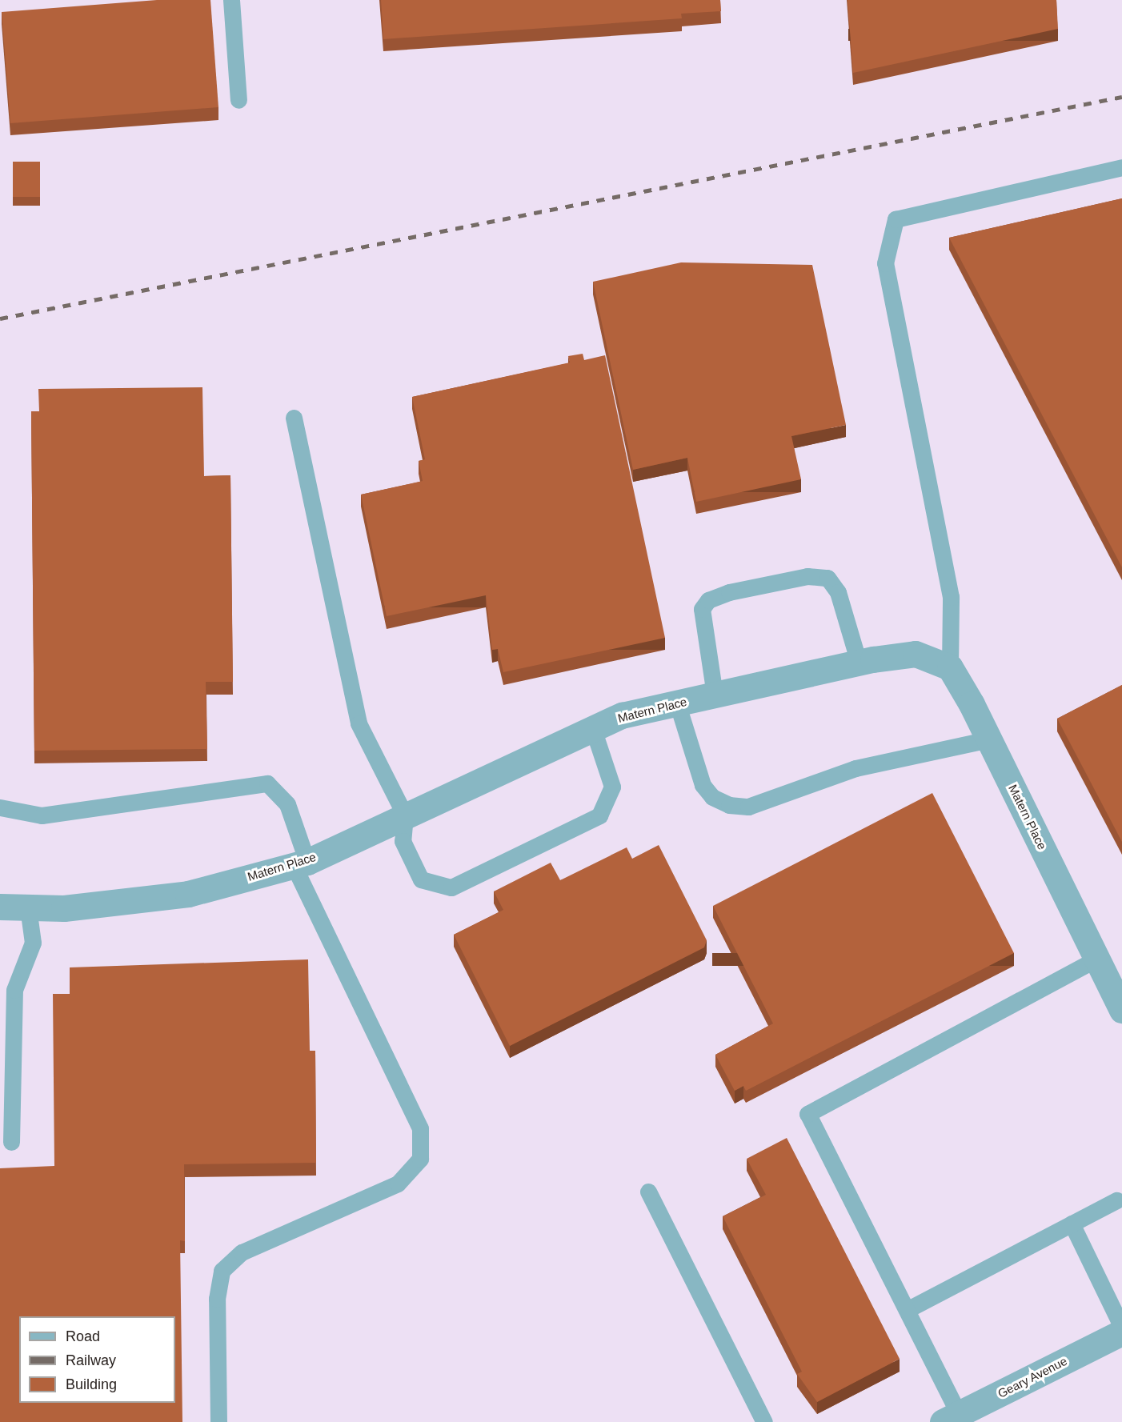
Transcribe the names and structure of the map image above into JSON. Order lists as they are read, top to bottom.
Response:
{
  "streets": {
    "street": ["Matern Place", "Geary Avenue"]
  },
  "legend": ["Road", "Railway", "Building"]
}
